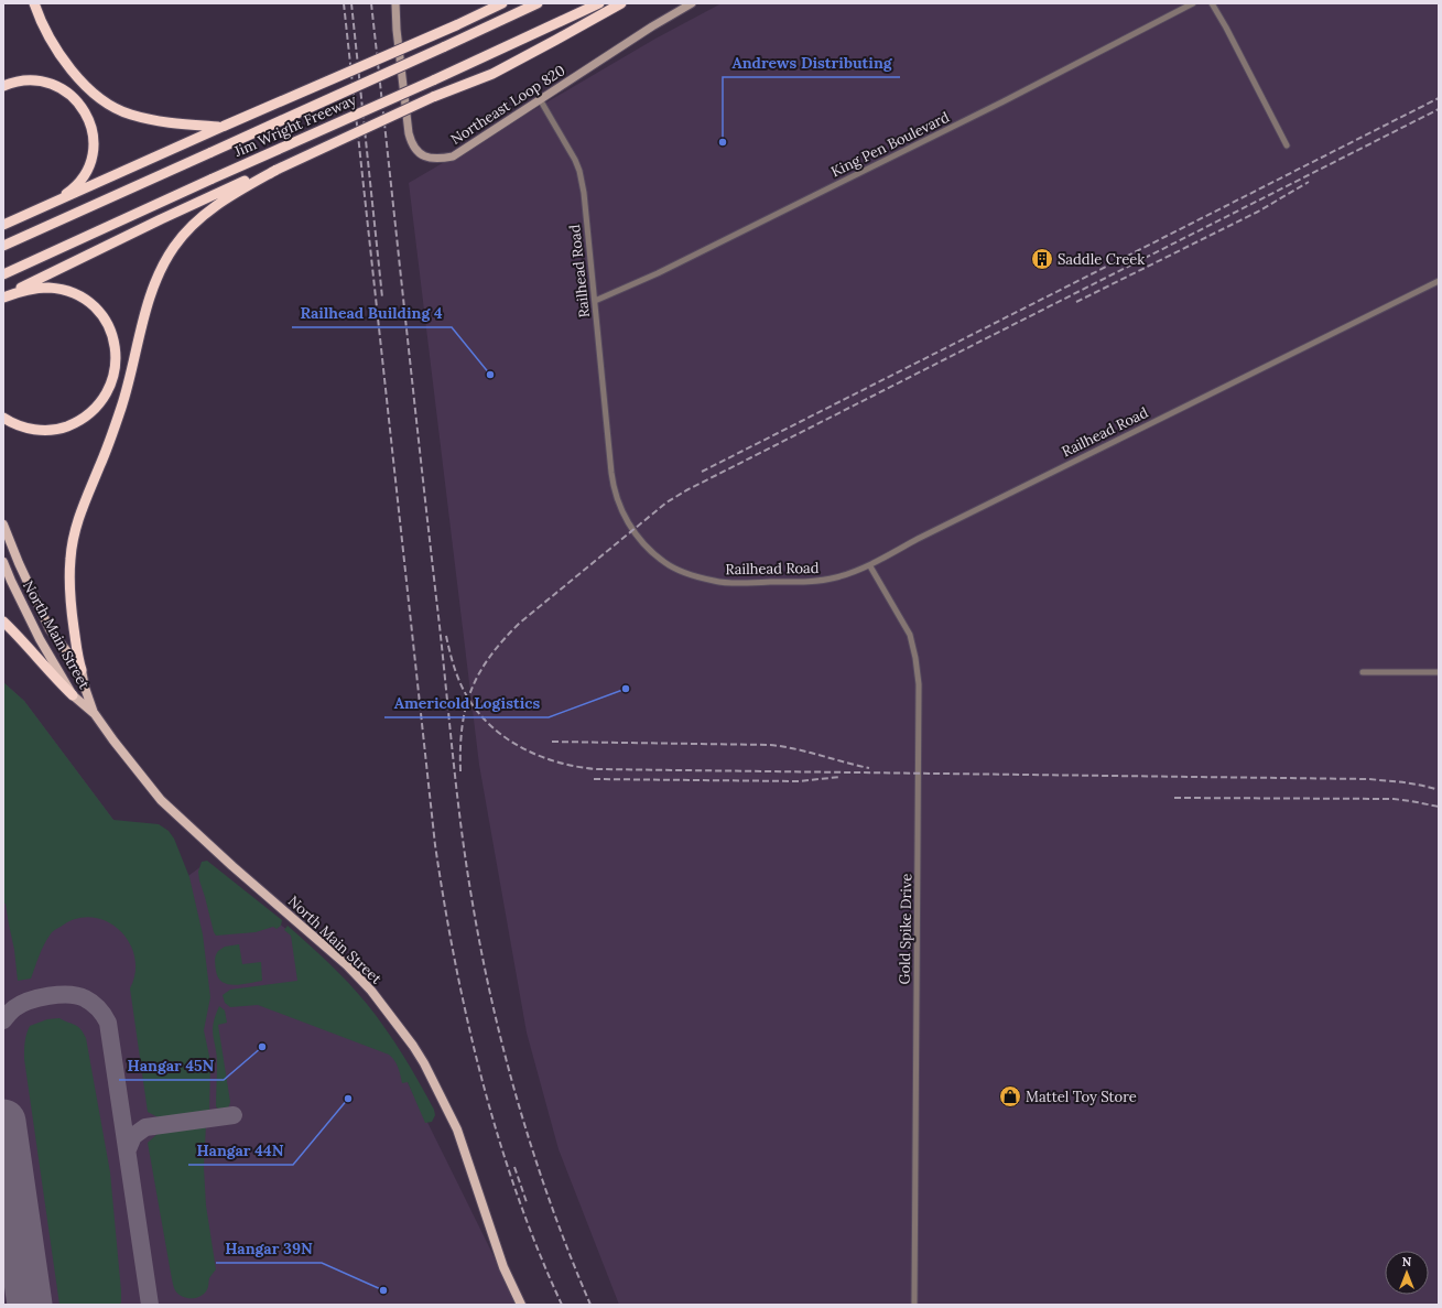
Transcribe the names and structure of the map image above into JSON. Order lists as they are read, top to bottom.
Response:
{
  "streets": {
    "highway": ["Jim Wright Freeway"],
    "main road": ["North Main Street"],
    "street": [
      "Northeast Loop 820",
      "King Pen Boulevard",
      "Railhead Road",
      "Gold Spike Drive"
    ]
  },
  "crossings": [
    ["Northeast Loop 820", "Railhead Road"],
    ["King Pen Boulevard", "Railhead Road"],
    ["Railhead Road", "Gold Spike Drive"]
  ],
  "places": {
    "other": [
      "Andrews Distributing",
      "Railhead Building 4",
      "Americold Logistics",
      "Hangar 45N",
      "Hangar 44N",
      "Hangar 39N"
    ],
    "building": ["Saddle Creek"],
    "shop": ["Mattel Toy Store"]
  },
  "north": "top"
}
